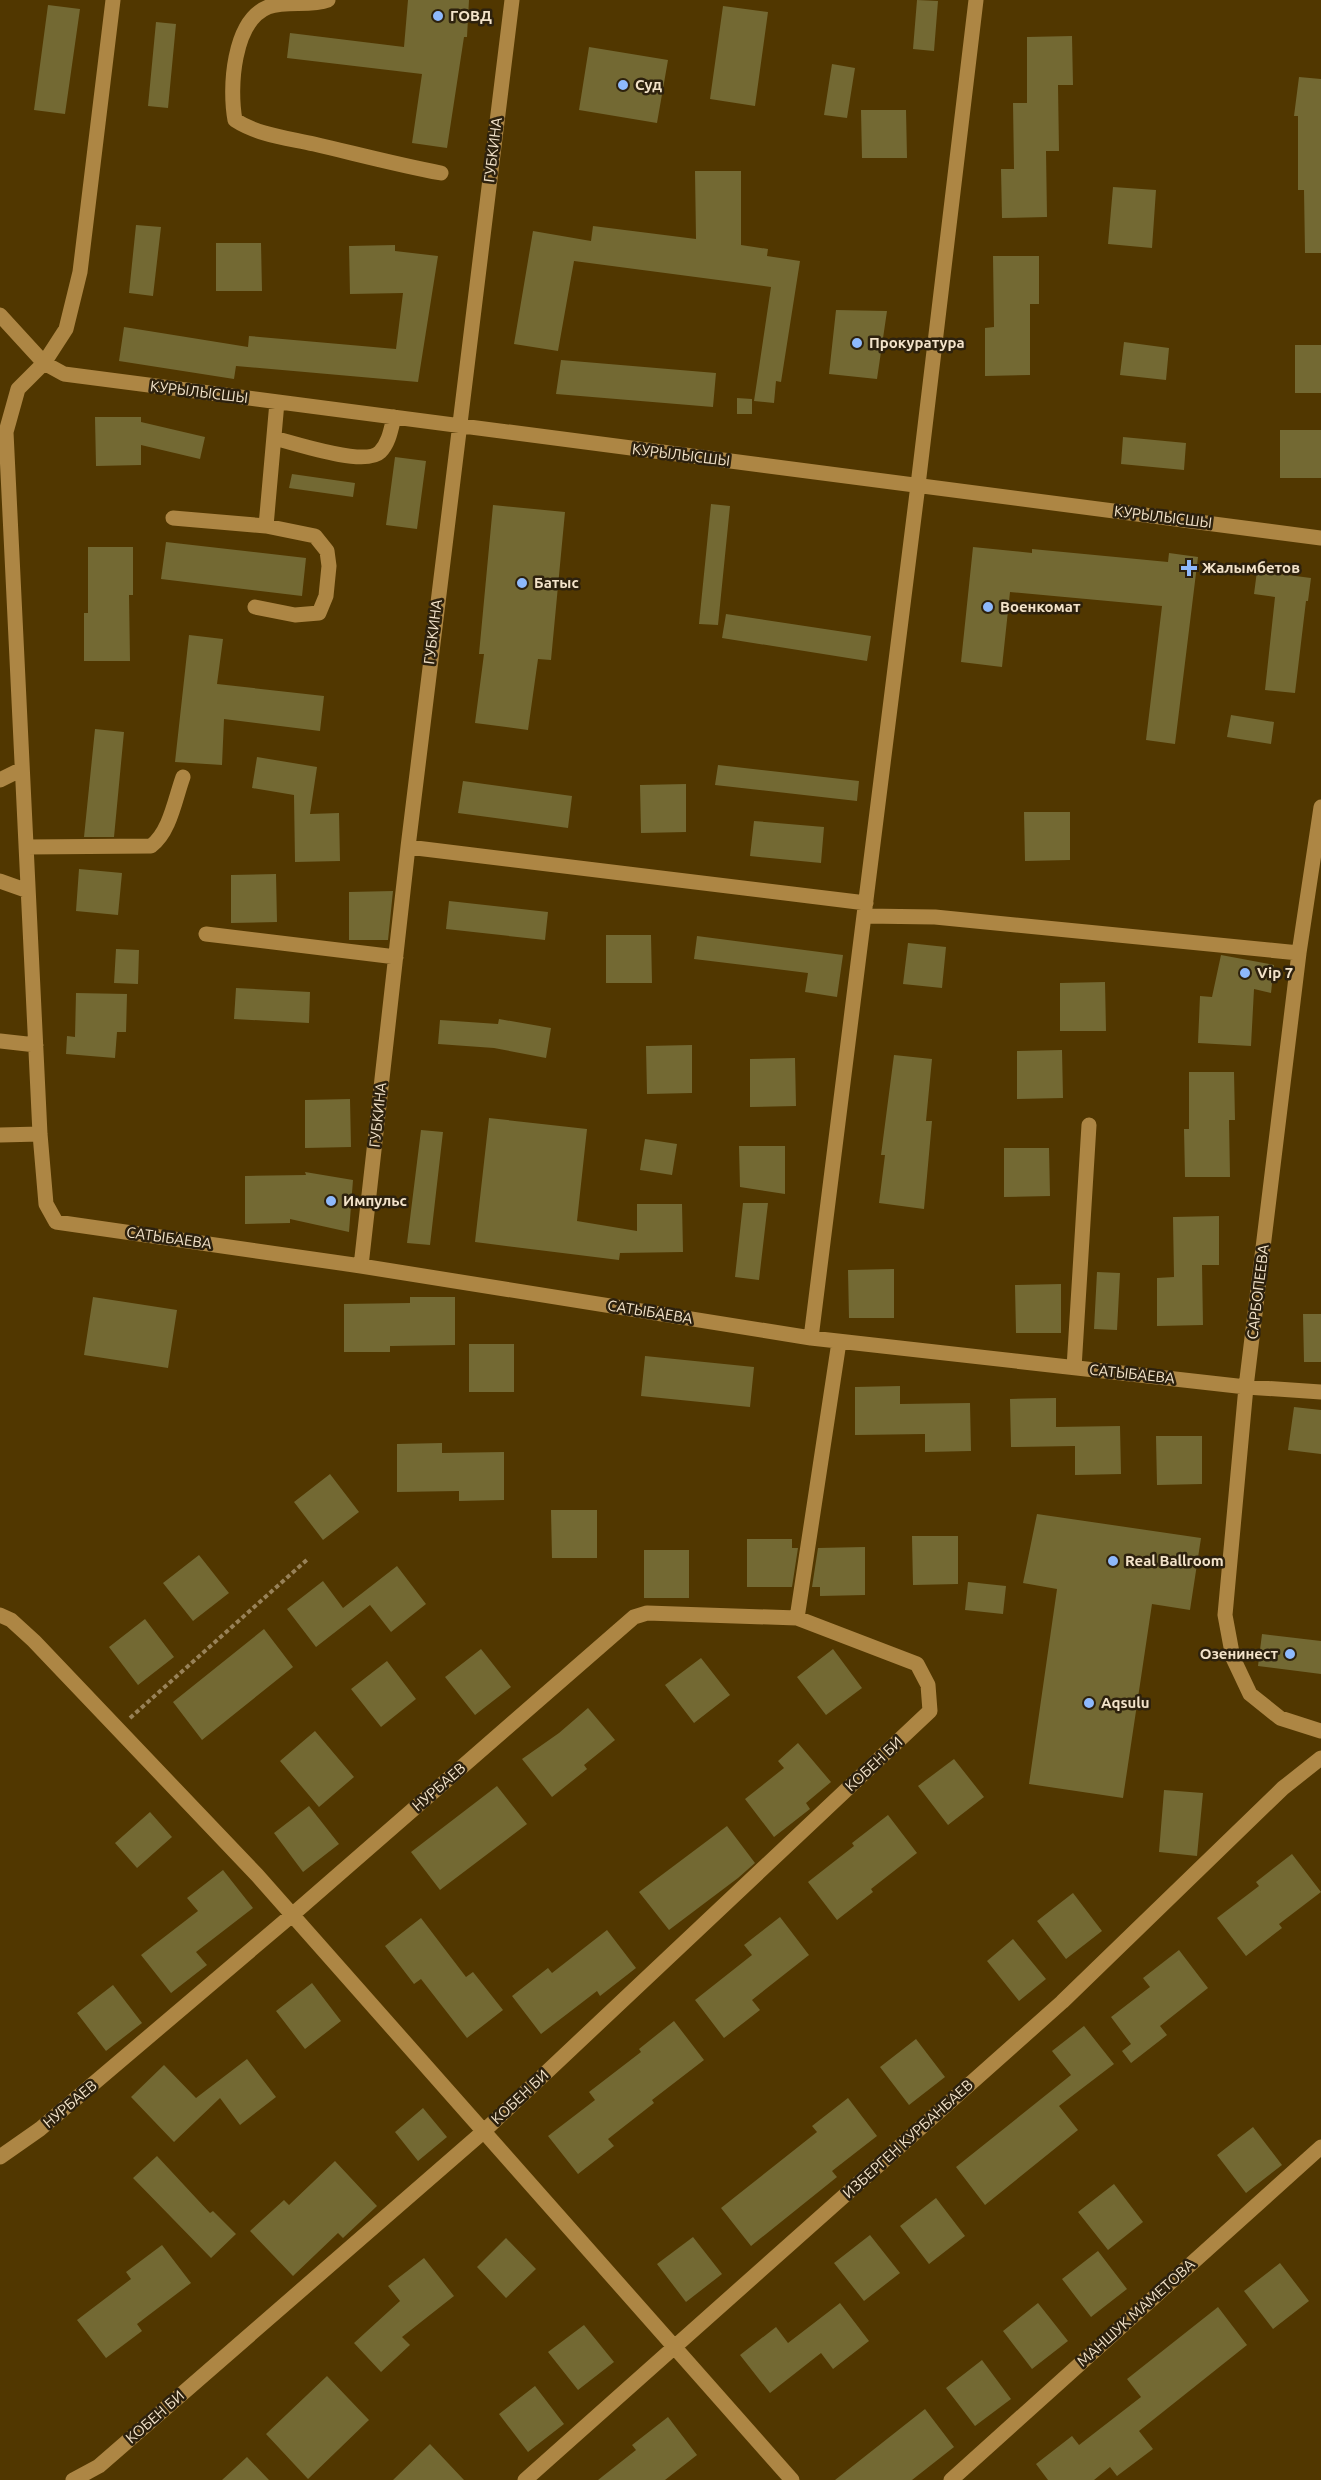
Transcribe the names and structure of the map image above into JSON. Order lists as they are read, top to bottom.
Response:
{
  "streets": {
    "street": [
      "ГУБКИНА",
      "КУРЫЛЫСШЫ",
      "САТЫБАЕВА",
      "САРБОПЕЕВА",
      "КОБЕН БИ",
      "НУРБАЕВ",
      "ИЗБЕРГЕН КУРБАНБАЕВ",
      "МАНШУК МАМЕТОВА"
    ]
  },
  "crossings": [
    ["ГУБКИНА", "КУРЫЛЫСШЫ"],
    ["ГУБКИНА", "САТЫБАЕВА"],
    ["САТЫБАЕВА", "САРБОПЕЕВА"],
    ["КОБЕН БИ", "НУРБАЕВ"]
  ],
  "places": {
    "other": [
      "ГОВД",
      "Суд",
      "Прокуратура",
      "Батыс",
      "Военкомат",
      "Vip 7",
      "Импульс",
      "Real Ballroom",
      "Озенинест",
      "Aqsulu"
    ],
    "health": ["Жалымбетов"]
  }
}
